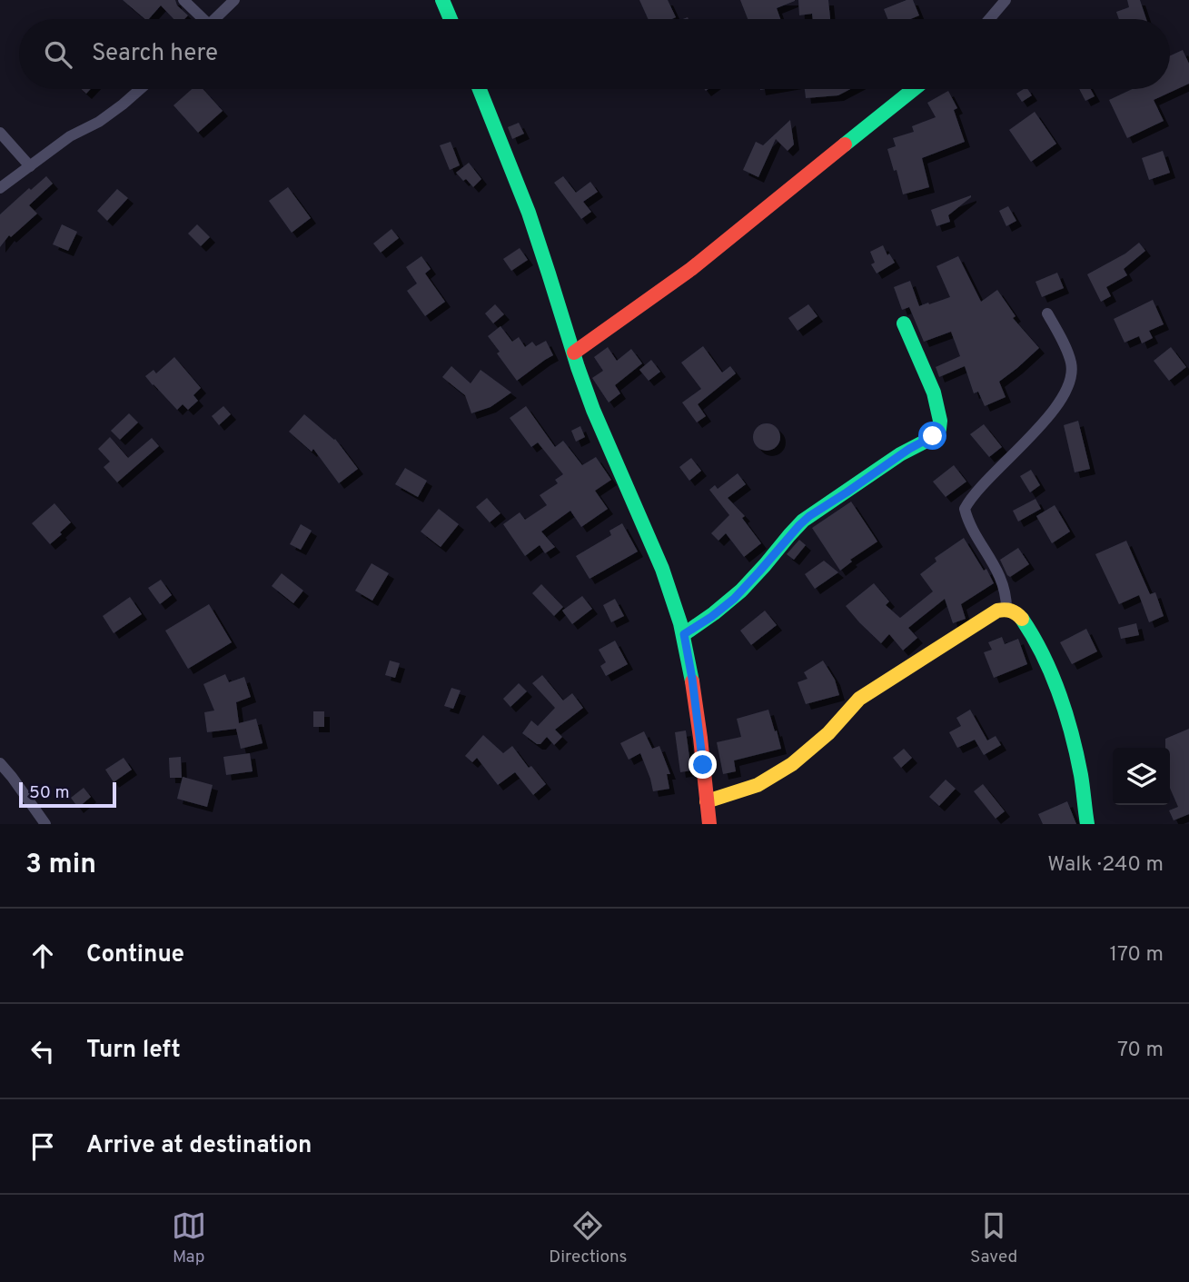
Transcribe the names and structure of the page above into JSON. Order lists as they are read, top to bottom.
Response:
{
  "scale_bar": "50 m",
  "page": {
    "search": "Search here",
    "scale": "50 m",
    "heading": ["3 min", "Walk · 240 m"],
    "list": [
      ["Continue", "170 m"],
      ["Turn left", "70 m"],
      "Arrive at destination"
    ],
    "nav": ["Map", "Directions", "Saved"]
  }
}
